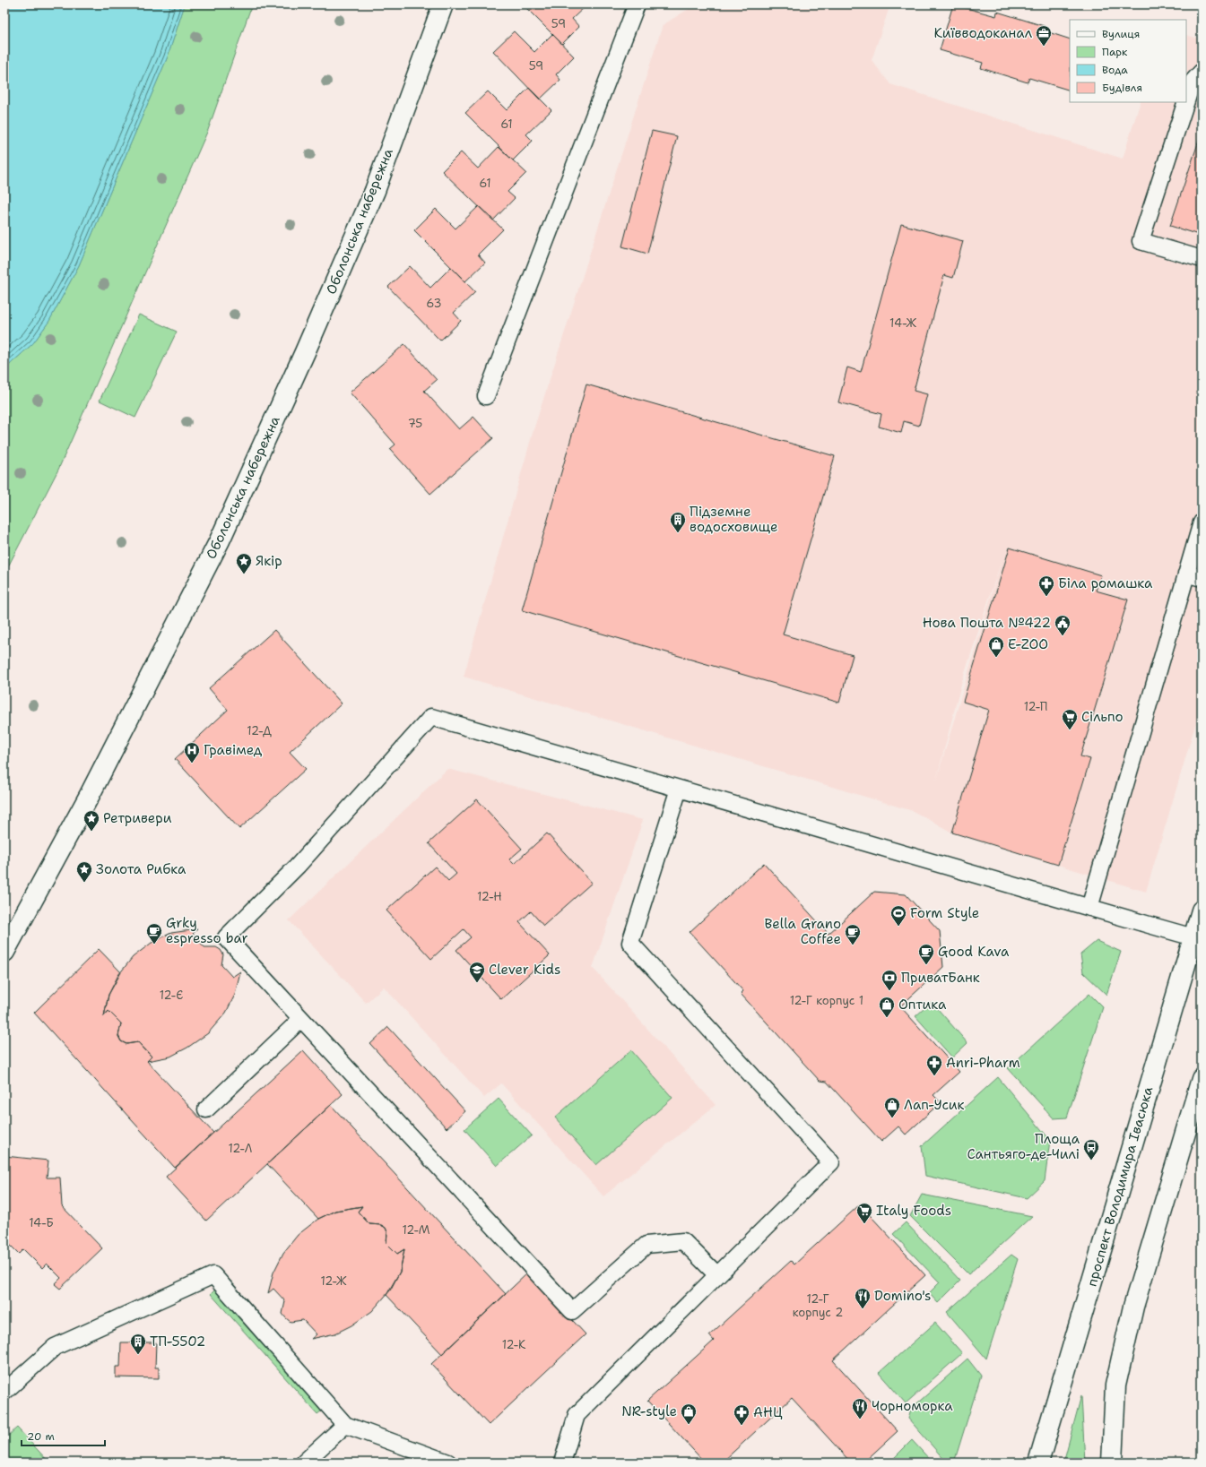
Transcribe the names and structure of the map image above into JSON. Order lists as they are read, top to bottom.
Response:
{
  "streets": {
    "street": ["Оболонська набережна", "проспект Володимира Івасюка"]
  },
  "places": {
    "office": ["Київводоканал"],
    "building": ["Підземне водосховище", "ТП-5502"],
    "place": ["Якір", "Ретривери", "Золота Рибка"],
    "pharmacy": ["Біла ромашка", "Anri-Pharm", "АНЦ"],
    "public building": ["Нова Пошта №422"],
    "shop": [
      "E-ZOO",
      "Оптика",
      "Лап-Усик",
      "NR-style"
    ],
    "supermarket": ["Сільпо", "Italy Foods"],
    "hospital": ["Гравімед"],
    "sports": ["Form Style"],
    "cafe": ["Grky espresso bar", "Bella Grano Coffee", "Good Kava"],
    "school or university": ["Clever Kids"],
    "bank": ["ПриватБанк"],
    "bus stop": ["Площа Сантьяго-де-Чилі"],
    "restaurant": ["Domino's", "Чорноморка"]
  },
  "house_numbers": [
    "59",
    "59",
    "61",
    "61",
    "63",
    "14-Ж",
    "75",
    "12-П",
    "12-Д",
    "12-Н",
    "12-Є",
    "12-Г корпус 1",
    "12-Л",
    "14-Б",
    "12-М",
    "12-Ж",
    "12-Г корпус 2",
    "12-К"
  ],
  "legend": [
    "Вулиця",
    "Парк",
    "Вода",
    "Будівля"
  ],
  "scale_bar": "20 m"
}
